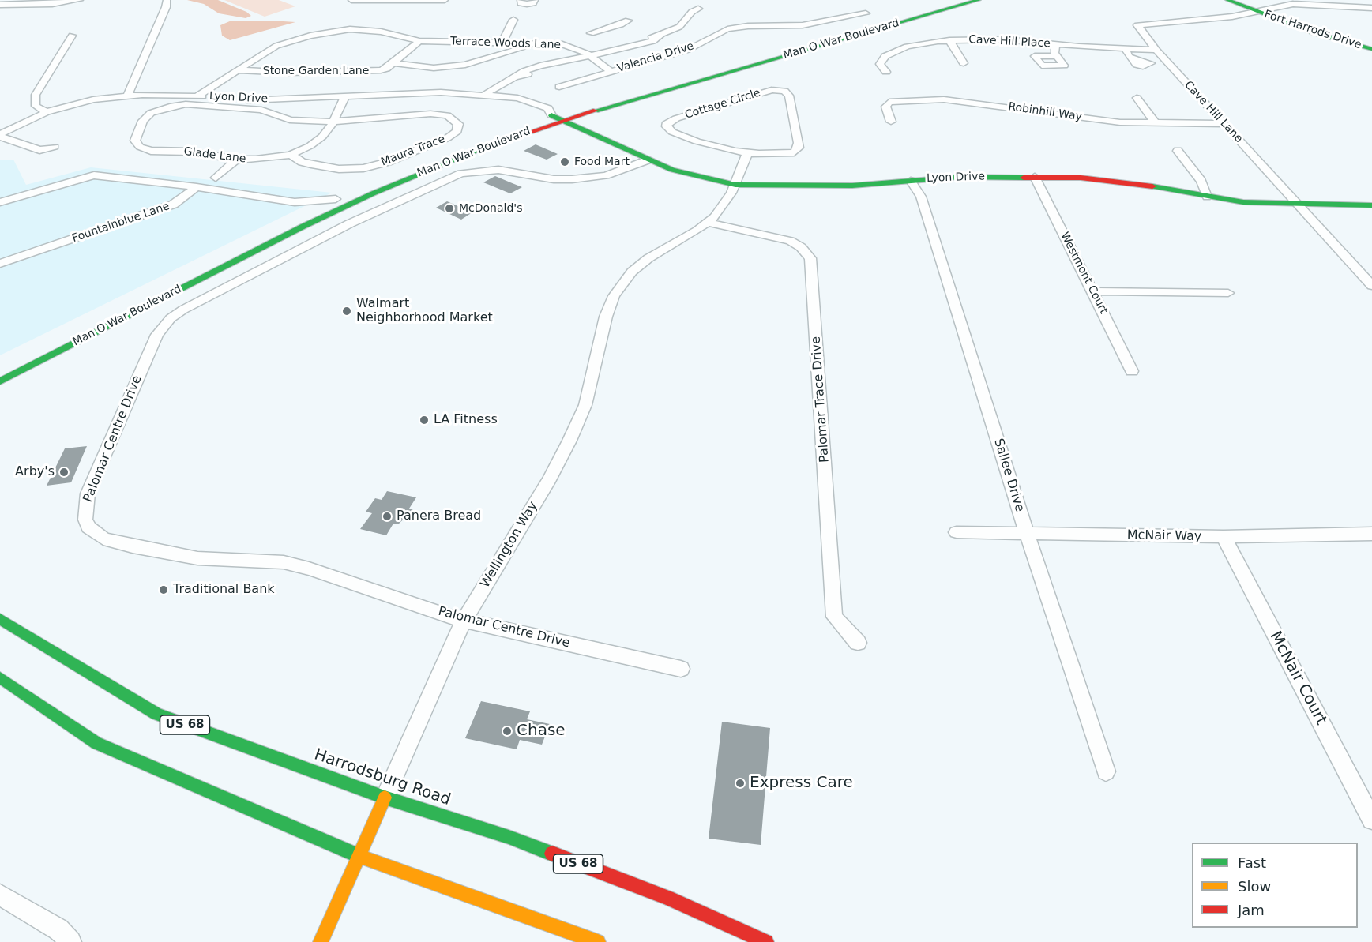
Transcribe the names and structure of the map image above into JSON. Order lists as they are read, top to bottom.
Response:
{
  "streets": {
    "main road": [
      "Fort Harrods Drive",
      "Man O War Boulevard",
      "Lyon Drive",
      "Wellington Way",
      "US 68",
      "Harrodsburg Road"
    ],
    "street": [
      "Cave Hill Place",
      "Terrace Woods Lane",
      "Valencia Drive",
      "Stone Garden Lane",
      "Cottage Circle",
      "Robinhill Way",
      "Cave Hill Lane",
      "Maura Trace",
      "Glade Lane",
      "Fountainblue Lane",
      "Westmont Court",
      "Palomar Trace Drive",
      "Palomar Centre Drive",
      "Sallee Drive",
      "McNair Way",
      "McNair Court"
    ]
  },
  "crossings": [
    ["Fort Harrods Drive", "Cave Hill Lane"],
    ["Man O War Boulevard", "Lyon Drive"],
    ["Cave Hill Place", "Cave Hill Lane"],
    ["Terrace Woods Lane", "Valencia Drive"],
    ["Terrace Woods Lane", "Stone Garden Lane"],
    ["Stone Garden Lane", "Lyon Drive"],
    ["Lyon Drive", "Cave Hill Lane"],
    ["Lyon Drive", "Glade Lane"],
    ["Lyon Drive", "Westmont Court"],
    ["Lyon Drive", "Palomar Centre Drive"],
    ["Lyon Drive", "Sallee Drive"],
    ["Lyon Drive", "Wellington Way"],
    ["Robinhill Way", "Cave Hill Lane"],
    ["Maura Trace", "Glade Lane"],
    ["Palomar Trace Drive", "Wellington Way"],
    ["Palomar Centre Drive", "Wellington Way"],
    ["Sallee Drive", "McNair Way"],
    ["McNair Way", "McNair Court"],
    ["Wellington Way", "Harrodsburg Road"]
  ],
  "places": [
    "Food Mart",
    "McDonald's",
    "Walmart Neighborhood Market",
    "LA Fitness",
    "Arby's",
    "Panera Bread",
    "Traditional Bank",
    "Chase",
    "Express Care"
  ],
  "legend": ["Fast", "Slow", "Jam"]
}
